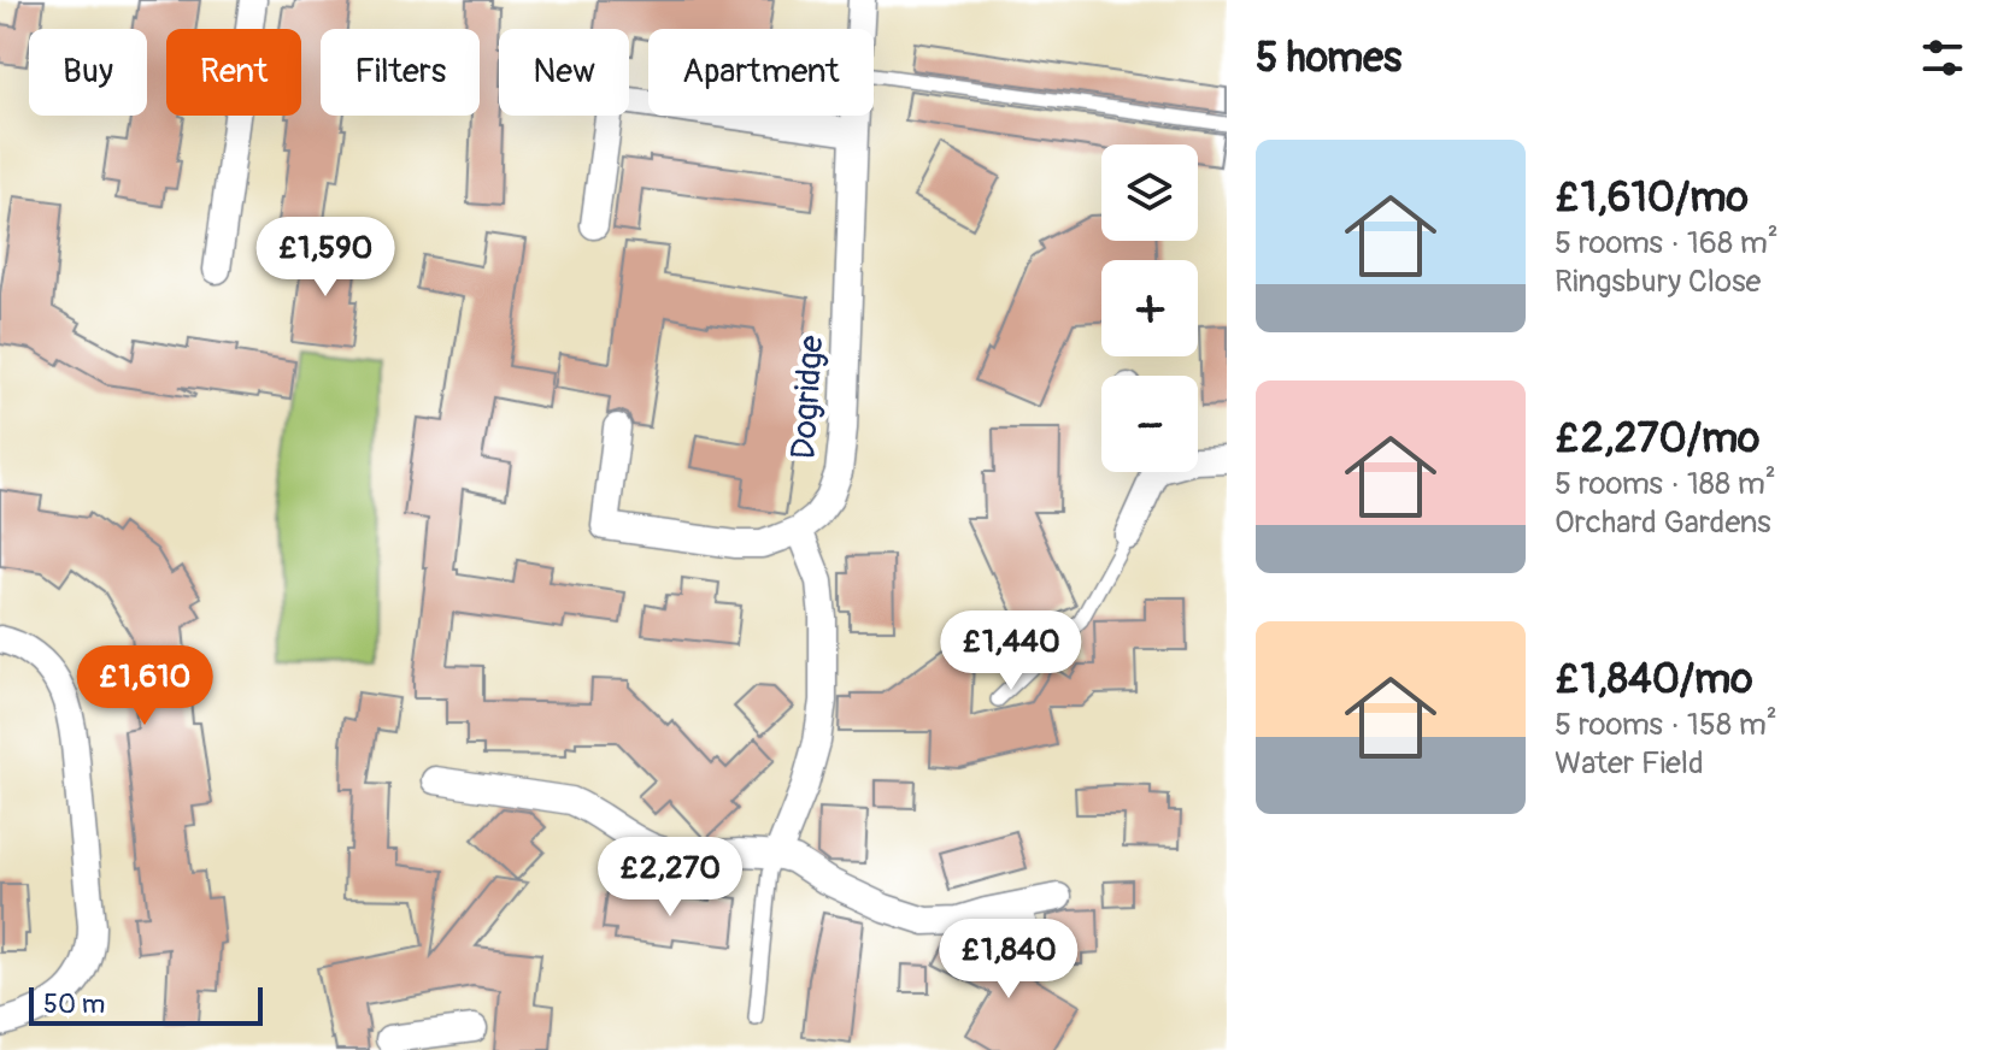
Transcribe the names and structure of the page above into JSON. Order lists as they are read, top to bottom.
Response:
{
  "streets": {
    "street": ["Dogridge"]
  },
  "scale_bar": "50 m",
  "page": {
    "heading": "5 homes",
    "chip": [
      "Buy",
      "Rent",
      "Filters",
      "New",
      "Apartment"
    ],
    "list": [
      {
        "name": "£1,610/mo",
        "note": "5 rooms · 168 m² · Ringsbury Close"
      },
      {
        "name": "£2,270/mo",
        "note": "5 rooms · 188 m² · Orchard Gardens"
      },
      {
        "name": "£1,840/mo",
        "note": "5 rooms · 158 m² · Water Field"
      }
    ],
    "map_buttons": ["+", "−"],
    "price": [
      "£1,590",
      "£1,440",
      "£1,610",
      "£2,270",
      "£1,840"
    ],
    "scale": "50 m"
  }
}
